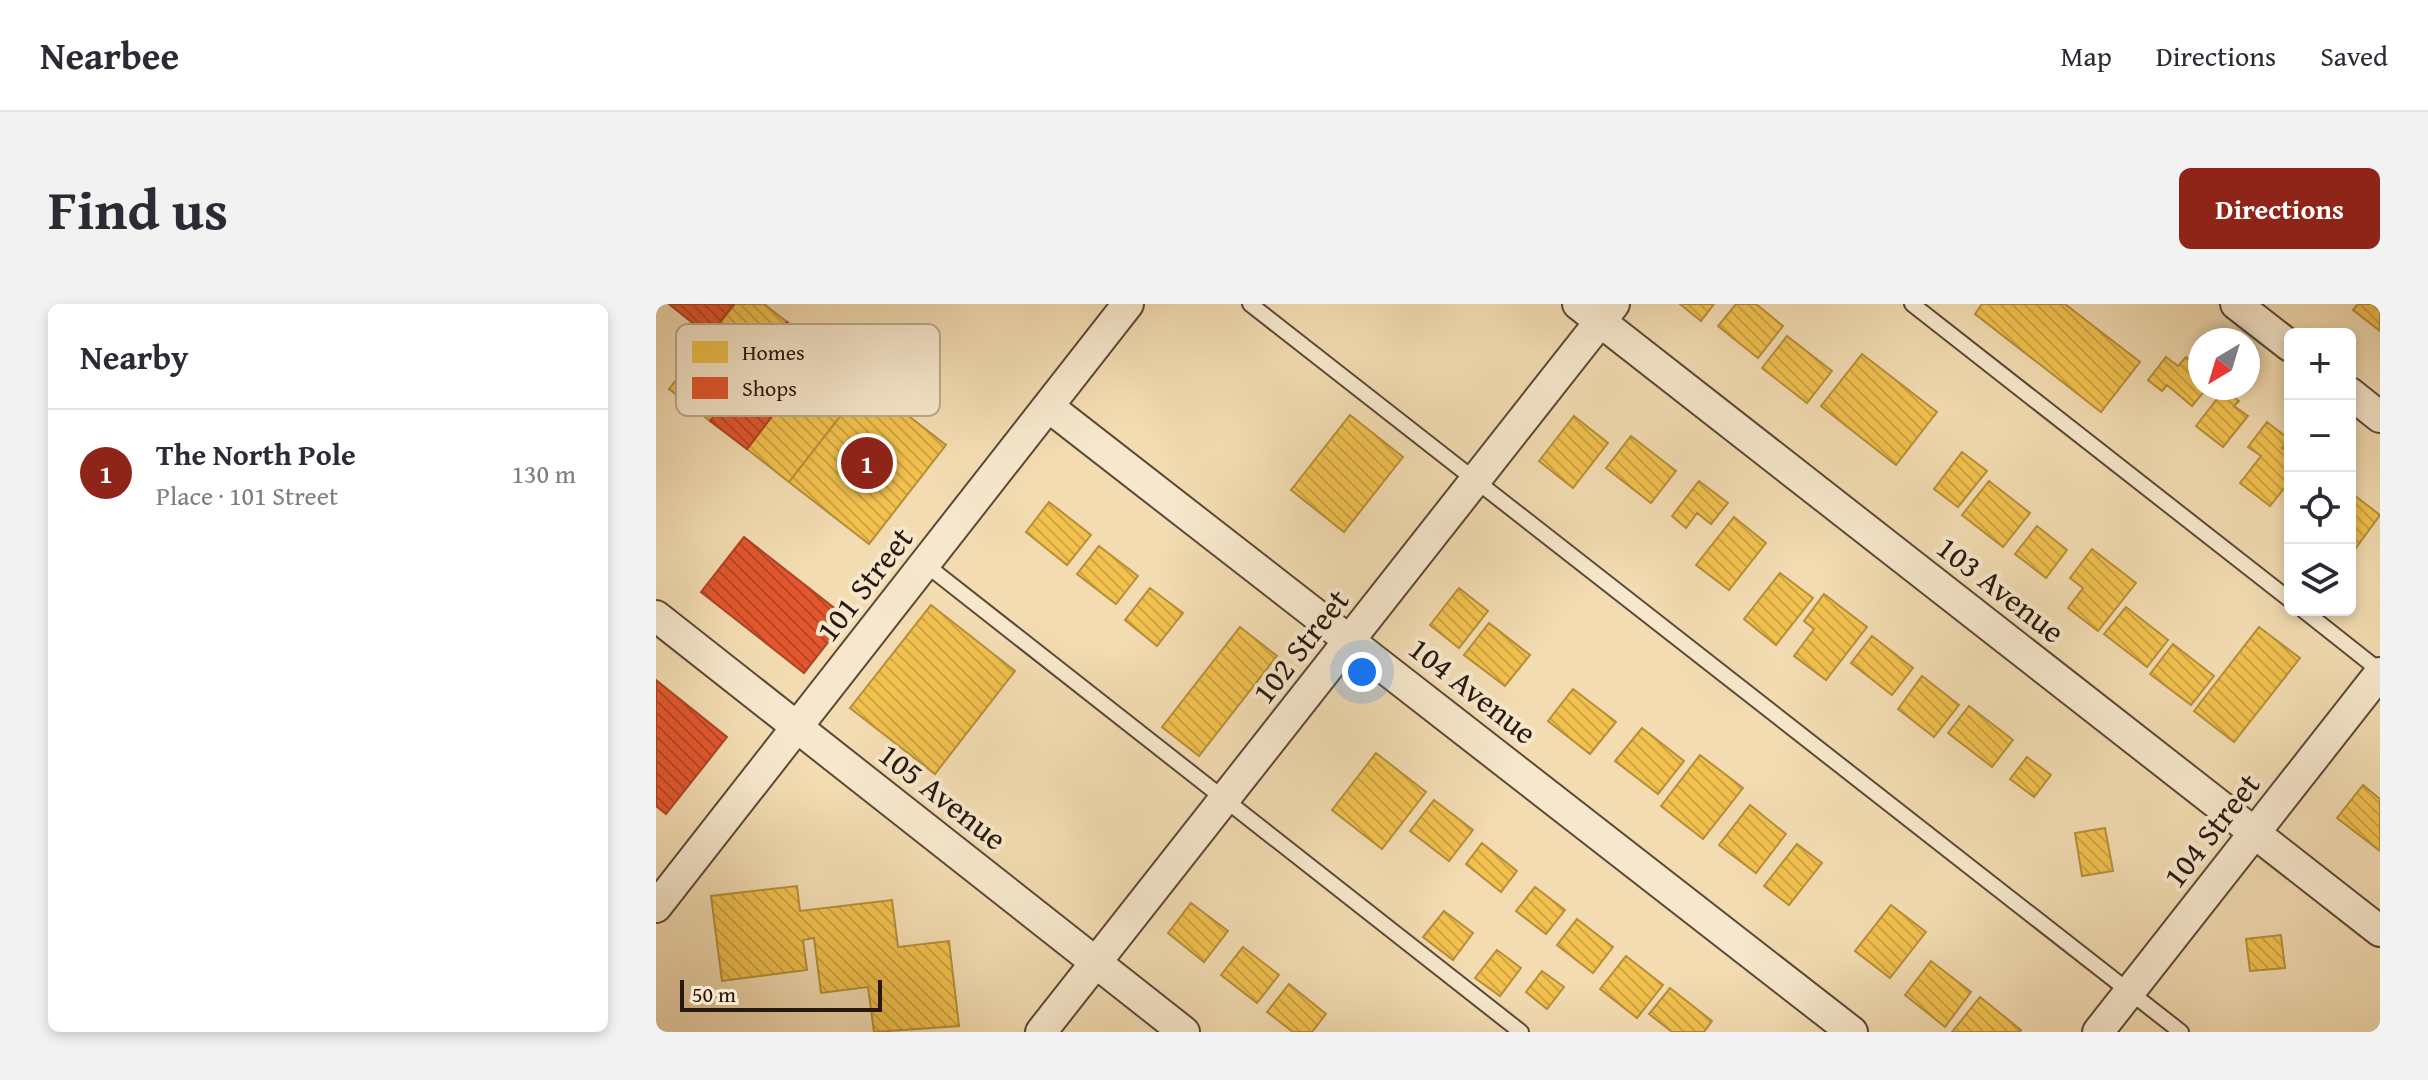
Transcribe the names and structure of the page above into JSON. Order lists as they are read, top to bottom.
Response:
{
  "streets": {
    "street": [
      "101 Street",
      "103 Avenue",
      "102 Street",
      "104 Avenue",
      "105 Avenue",
      "104 Street"
    ]
  },
  "crossings": [
    ["101 Street", "104 Avenue"],
    ["101 Street", "105 Avenue"],
    ["103 Avenue", "102 Street"],
    ["103 Avenue", "104 Street"],
    ["102 Street", "104 Avenue"],
    ["102 Street", "105 Avenue"]
  ],
  "legend": ["Homes", "Shops"],
  "scale_bar": "50 m",
  "north": "bottom left",
  "page": {
    "header": "Nearbee",
    "nav": ["Map", "Directions", "Saved"],
    "title": "Find us",
    "buttons": "Directions",
    "heading": "Nearby",
    "map_buttons": ["+", "−"],
    "list": [
      {
        "mark": "1",
        "name": "The North Pole",
        "note": "Place · 101 Street",
        "value": "130 m"
      }
    ],
    "pins": "1",
    "scale": "50 m"
  }
}
